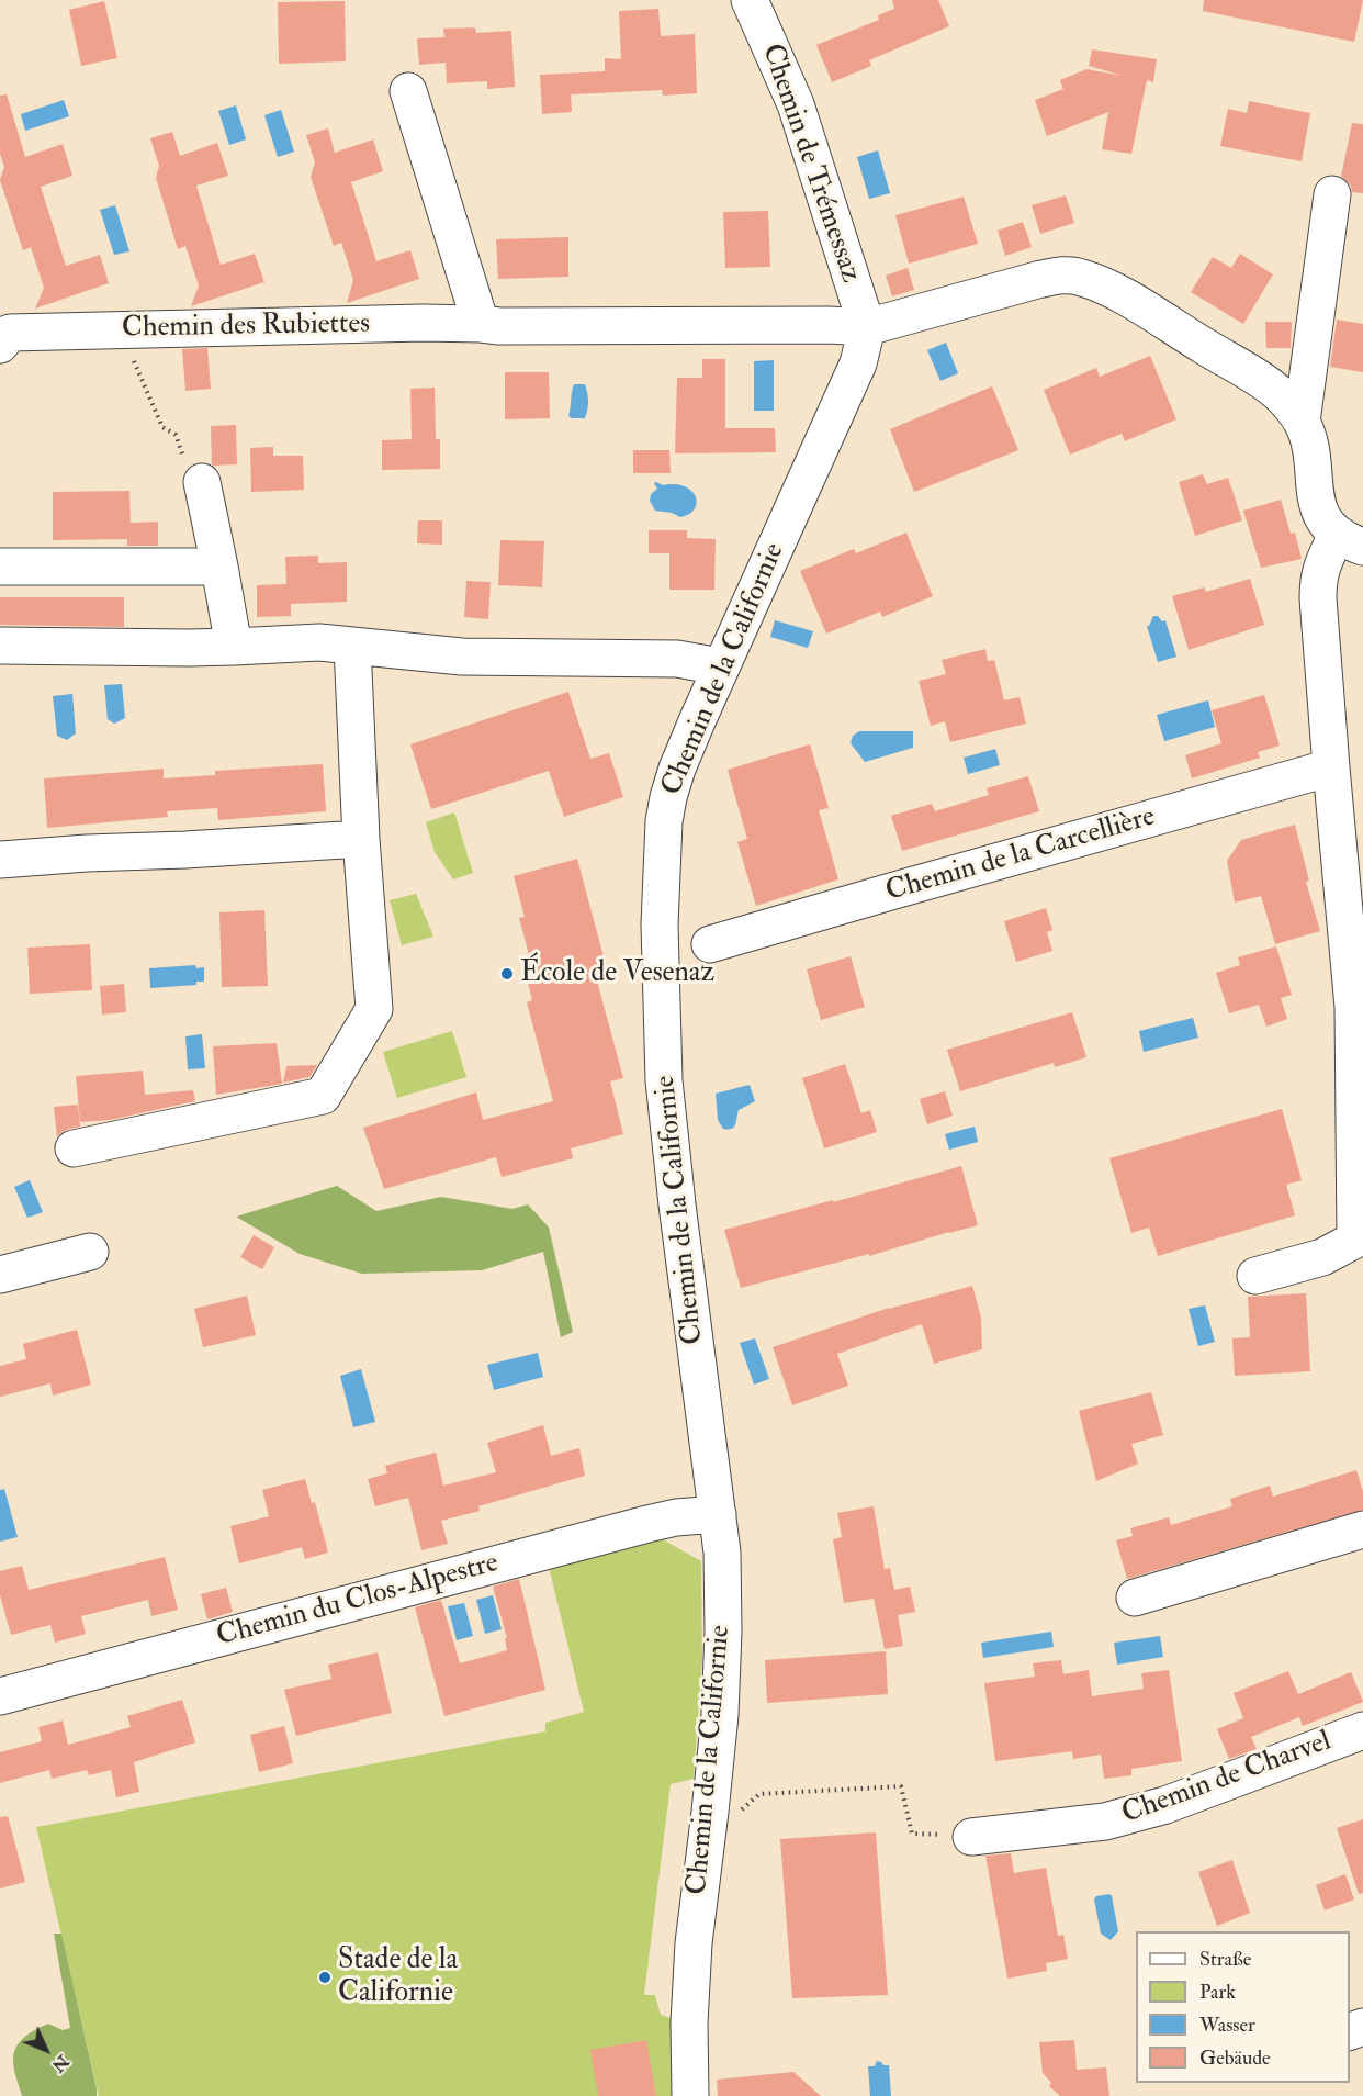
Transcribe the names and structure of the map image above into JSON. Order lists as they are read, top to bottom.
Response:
{
  "streets": {
    "street": [
      "Chemin de Trémessaz",
      "Chemin des Rubiettes",
      "Chemin de la Californie",
      "Chemin de la Carcellière",
      "Chemin du Clos-Alpestre",
      "Chemin de Charvel"
    ]
  },
  "crossings": [
    ["Chemin de Trémessaz", "Chemin des Rubiettes"],
    ["Chemin de Trémessaz", "Chemin de la Californie"],
    ["Chemin des Rubiettes", "Chemin de la Californie"],
    ["Chemin de la Californie", "Chemin du Clos-Alpestre"]
  ],
  "places": ["École de Vesenaz", "Stade de la Californie"],
  "legend": [
    "Straße",
    "Park",
    "Wasser",
    "Gebäude"
  ],
  "north": "bottom right"
}
